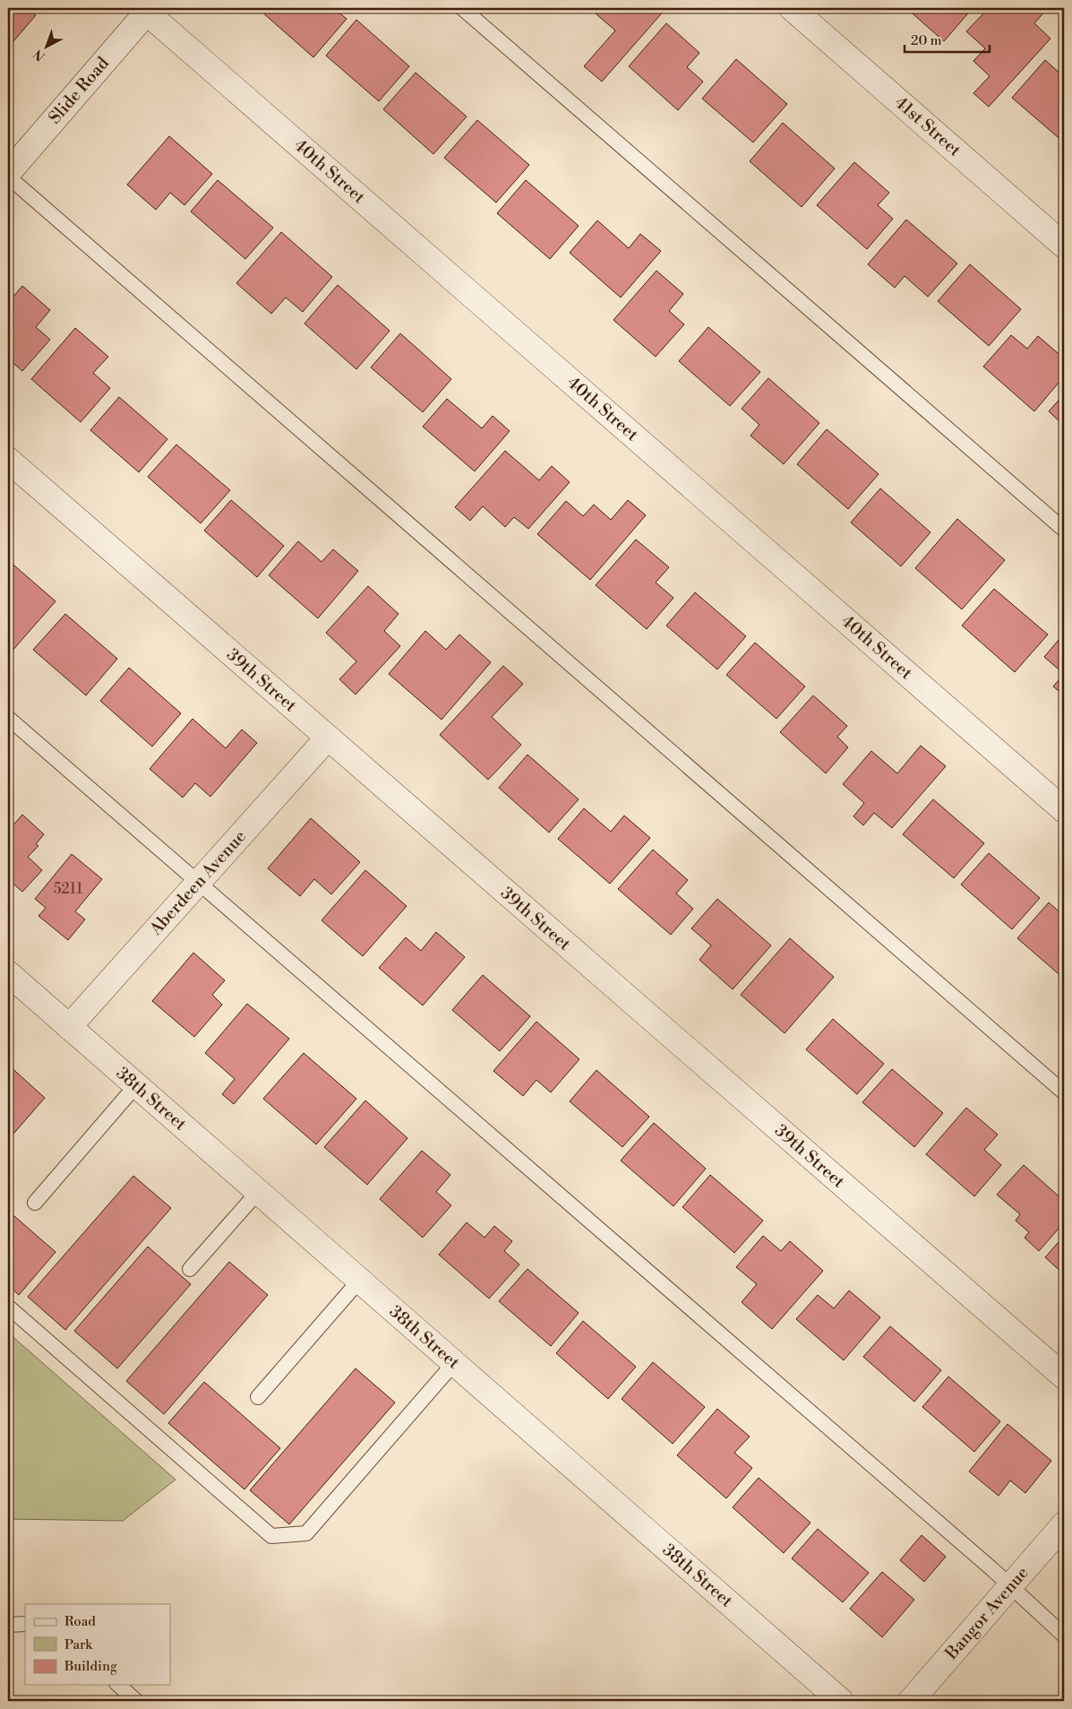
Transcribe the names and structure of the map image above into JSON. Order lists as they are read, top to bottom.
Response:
{
  "streets": {
    "street": [
      "Slide Road",
      "41st Street",
      "40th Street",
      "39th Street",
      "Aberdeen Avenue",
      "38th Street",
      "Bangor Avenue"
    ]
  },
  "crossings": [
    ["Slide Road", "40th Street"],
    ["39th Street", "Aberdeen Avenue"],
    ["Aberdeen Avenue", "38th Street"]
  ],
  "house_numbers": ["5211"],
  "legend": ["Road", "Park", "Building"],
  "scale_bar": "20 m",
  "north": "bottom left"
}
